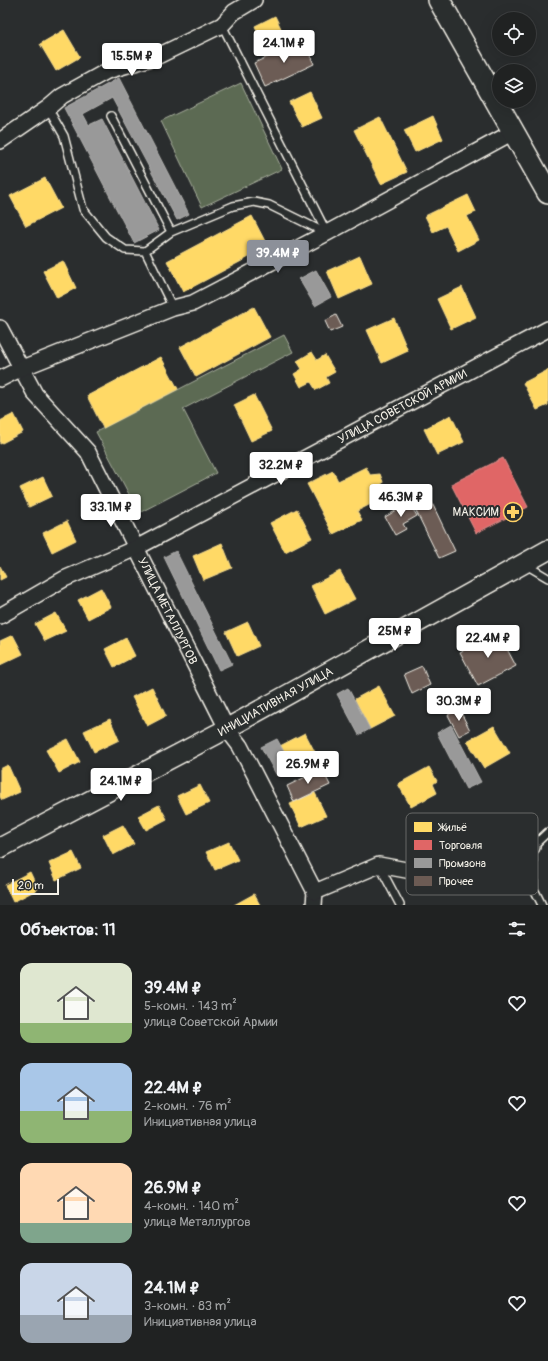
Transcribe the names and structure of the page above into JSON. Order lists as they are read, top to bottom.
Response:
{
  "streets": {
    "street": ["УЛИЦА СОВЕТСКОЙ АРМИИ", "УЛИЦА МЕТАЛЛУРГОВ", "ИНИЦИАТИВНАЯ УЛИЦА"]
  },
  "crossings": [
    ["УЛИЦА СОВЕТСКОЙ АРМИИ", "УЛИЦА МЕТАЛЛУРГОВ"],
    ["УЛИЦА МЕТАЛЛУРГОВ", "ИНИЦИАТИВНАЯ УЛИЦА"]
  ],
  "places": {
    "pharmacy": ["МАКСИМ"]
  },
  "legend": [
    "Жильё",
    "Торговля",
    "Промзона",
    "Прочее"
  ],
  "scale_bar": "20 m",
  "page": {
    "price": [
      "24.1M ₽",
      "15.5M ₽",
      "39.4M ₽",
      "32.2M ₽",
      "46.3M ₽",
      "33.1M ₽",
      "25M ₽",
      "22.4M ₽",
      "30.3M ₽",
      "26.9M ₽",
      "24.1M ₽"
    ],
    "scale": "20 m",
    "heading": "Объектов: 11",
    "list": [
      {
        "name": "39.4M ₽",
        "note": "5-комн. · 143 m² · улица Советской Армии"
      },
      {
        "name": "22.4M ₽",
        "note": "2-комн. · 76 m² · Инициативная улица"
      },
      {
        "name": "26.9M ₽",
        "note": "4-комн. · 140 m² · улица Металлургов"
      },
      {
        "name": "24.1M ₽",
        "note": "3-комн. · 83 m² · Инициативная улица"
      }
    ]
  }
}
